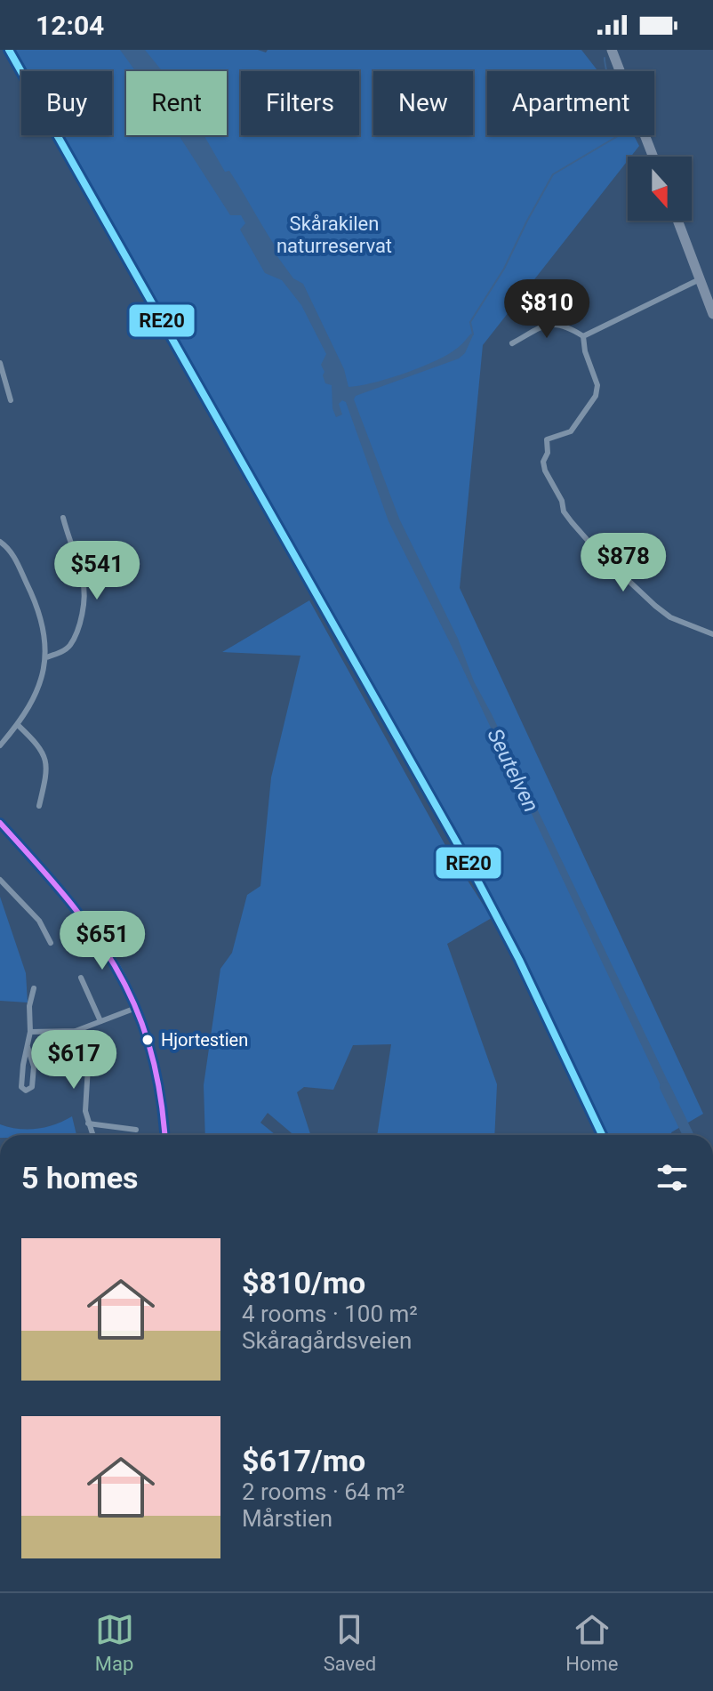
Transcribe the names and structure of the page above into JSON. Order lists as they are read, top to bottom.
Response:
{
  "water": ["Seutelven"],
  "parks": ["Skårakilen naturreservat"],
  "places": ["Hjortestien"],
  "lines": ["transit line RE20"],
  "north": "bottom",
  "page": {
    "status": "12:04",
    "chip": [
      "Buy",
      "Rent",
      "Filters",
      "New",
      "Apartment"
    ],
    "price": [
      "$810",
      "$878",
      "$541",
      "$651",
      "$617"
    ],
    "heading": "5 homes",
    "list": [
      {
        "name": "$810/mo",
        "note": "4 rooms · 100 m² · Skåragårdsveien"
      },
      {
        "name": "$617/mo",
        "note": "2 rooms · 64 m² · Mårstien"
      }
    ],
    "tabs": ["Map", "Saved", "Home"]
  }
}
